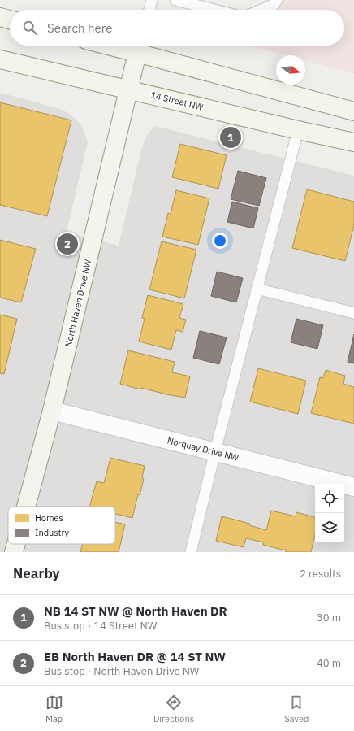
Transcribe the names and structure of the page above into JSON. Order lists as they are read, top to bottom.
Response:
{
  "streets": {
    "main road": ["14 Street NW", "North Haven Drive NW"],
    "street": ["Norquay Drive NW"]
  },
  "crossings": [
    ["14 Street NW", "North Haven Drive NW"],
    ["North Haven Drive NW", "Norquay Drive NW"]
  ],
  "legend": ["Homes", "Industry"],
  "north": "right",
  "page": {
    "search": "Search here",
    "pins": ["1", "2"],
    "heading": ["Nearby", "2 results"],
    "list": [
      {
        "mark": "1",
        "name": "NB 14 ST NW @ North Haven DR",
        "note": "Bus stop · 14 Street NW",
        "value": "30 m"
      },
      {
        "mark": "2",
        "name": "EB North Haven DR @ 14 ST NW",
        "note": "Bus stop · North Haven Drive NW",
        "value": "40 m"
      }
    ],
    "nav": ["Map", "Directions", "Saved"]
  }
}
